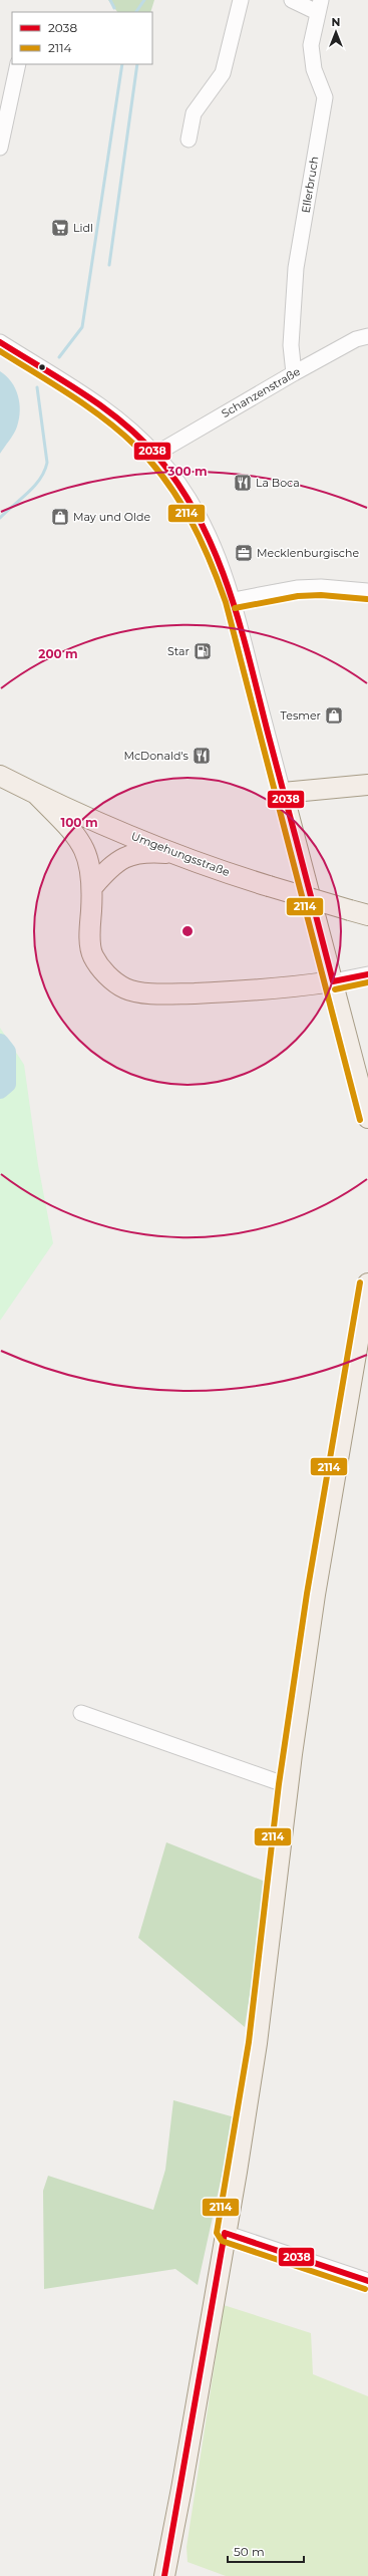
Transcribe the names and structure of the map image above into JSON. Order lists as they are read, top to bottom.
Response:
{
  "streets": {
    "main road": ["Umgehungsstraße"],
    "street": ["Ellerbruch", "Schanzenstraße"]
  },
  "crossings": [
    ["Ellerbruch", "Schanzenstraße"]
  ],
  "places": {
    "supermarket": ["Lidl"],
    "restaurant": ["La Boca", "McDonald's"],
    "shop": ["May und Olde", "Tesmer"],
    "office": ["Mecklenburgische"],
    "fuel station": ["Star"]
  },
  "lines": ["transit line 2038", "transit line 2114"],
  "legend": ["2038", "2114"],
  "scale_bar": "50 m",
  "north": "top",
  "rings": ["300 m", "200 m", "100 m"]
}
